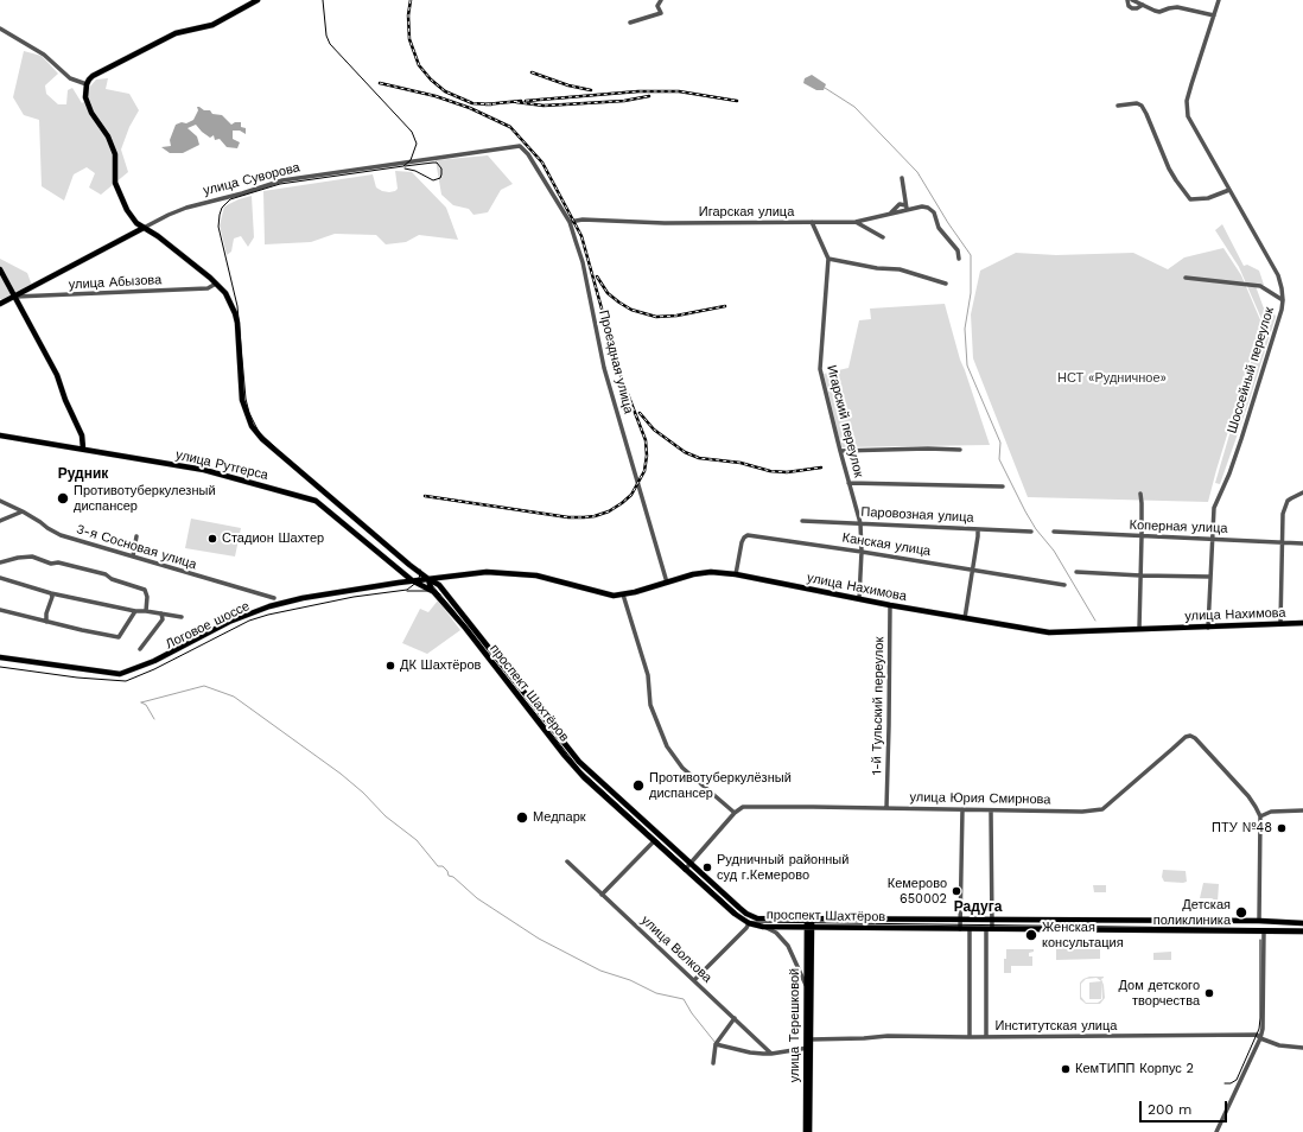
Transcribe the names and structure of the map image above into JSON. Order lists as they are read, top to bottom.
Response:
{
  "streets": {
    "main road": [
      "улица Суворова",
      "улица Рутгерса",
      "улица Нахимова",
      "Логовое шоссе",
      "проспект Шахтёров",
      "улица Терешковой"
    ],
    "street": [
      "Игарская улица",
      "улица Абызова",
      "Проездная улица",
      "Шоссейный переулок",
      "Игарский переулок",
      "Паровозная улица",
      "Коперная улица",
      "Канская улица",
      "3-я Сосновая улица",
      "1-й Тульский переулок",
      "улица Юрия Смирнова",
      "улица Волкова",
      "Институтская улица"
    ]
  },
  "crossings": [
    ["улица Суворова", "улица Абызова"],
    ["улица Суворова", "Проездная улица"],
    ["Игарская улица", "Проездная улица"],
    ["Игарская улица", "Игарский переулок"],
    ["улица Абызова", "улица Рутгерса"],
    ["Проездная улица", "улица Нахимова"],
    ["Шоссейный переулок", "Коперная улица"],
    ["Шоссейный переулок", "улица Нахимова"],
    ["Игарский переулок", "Паровозная улица"],
    ["Игарский переулок", "Канская улица"],
    ["Игарский переулок", "улица Нахимова"],
    ["улица Рутгерса", "улица Нахимова"],
    ["улица Рутгерса", "Логовое шоссе"],
    ["улица Рутгерса", "проспект Шахтёров"],
    ["Канская улица", "улица Нахимова"],
    ["улица Нахимова", "Логовое шоссе"],
    ["улица Нахимова", "проспект Шахтёров"],
    ["улица Нахимова", "1-й Тульский переулок"],
    ["Логовое шоссе", "проспект Шахтёров"],
    ["проспект Шахтёров", "улица Терешковой"],
    ["1-й Тульский переулок", "улица Юрия Смирнова"],
    ["улица Терешковой", "Институтская улица"]
  ],
  "districts": ["Рудник", "Радуга"],
  "parks": ["НСТ «Рудничное»"],
  "places": [
    "Противотуберкулезный диспансер",
    "Стадион Шахтер",
    "ДК Шахтёров",
    "Противотуберкулёзный диспансер",
    "Медпарк",
    "ПТУ №48",
    "Рудничный районный суд г.Кемерово",
    "Кемерово 650002",
    "Детская поликлиника",
    "Женская консультация",
    "Дом детского творчества",
    "КемТИПП Корпус 2"
  ],
  "scale_bar": "200 m"
}
